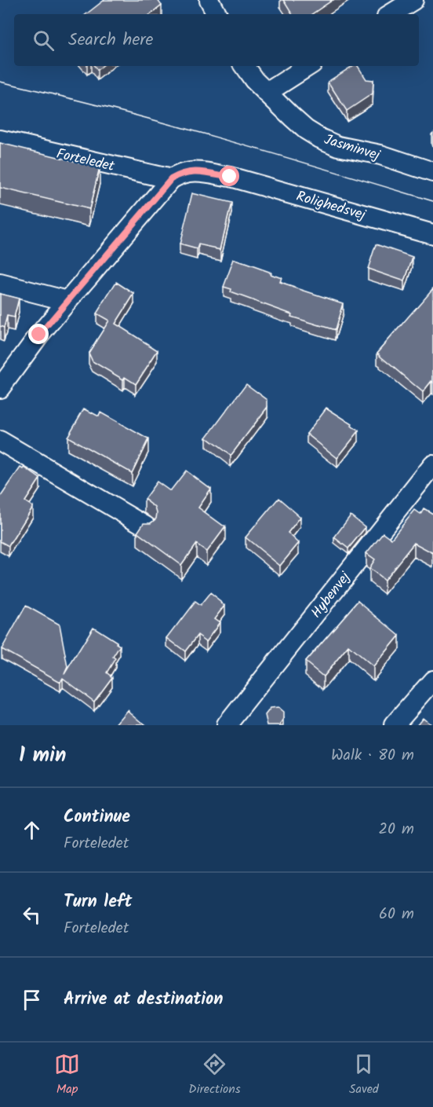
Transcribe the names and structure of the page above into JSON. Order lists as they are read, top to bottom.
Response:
{
  "streets": {
    "street": [
      "Jasminvej",
      "Forteledet",
      "Rolighedsvej",
      "Hybenvej"
    ]
  },
  "crossings": [
    ["Forteledet", "Rolighedsvej"]
  ],
  "page": {
    "search": "Search here",
    "heading": ["1 min", "Walk · 80 m"],
    "list": [
      ["Continue", "Forteledet", "20 m"],
      ["Turn left", "Forteledet", "60 m"],
      "Arrive at destination"
    ],
    "nav": ["Map", "Directions", "Saved"]
  }
}
